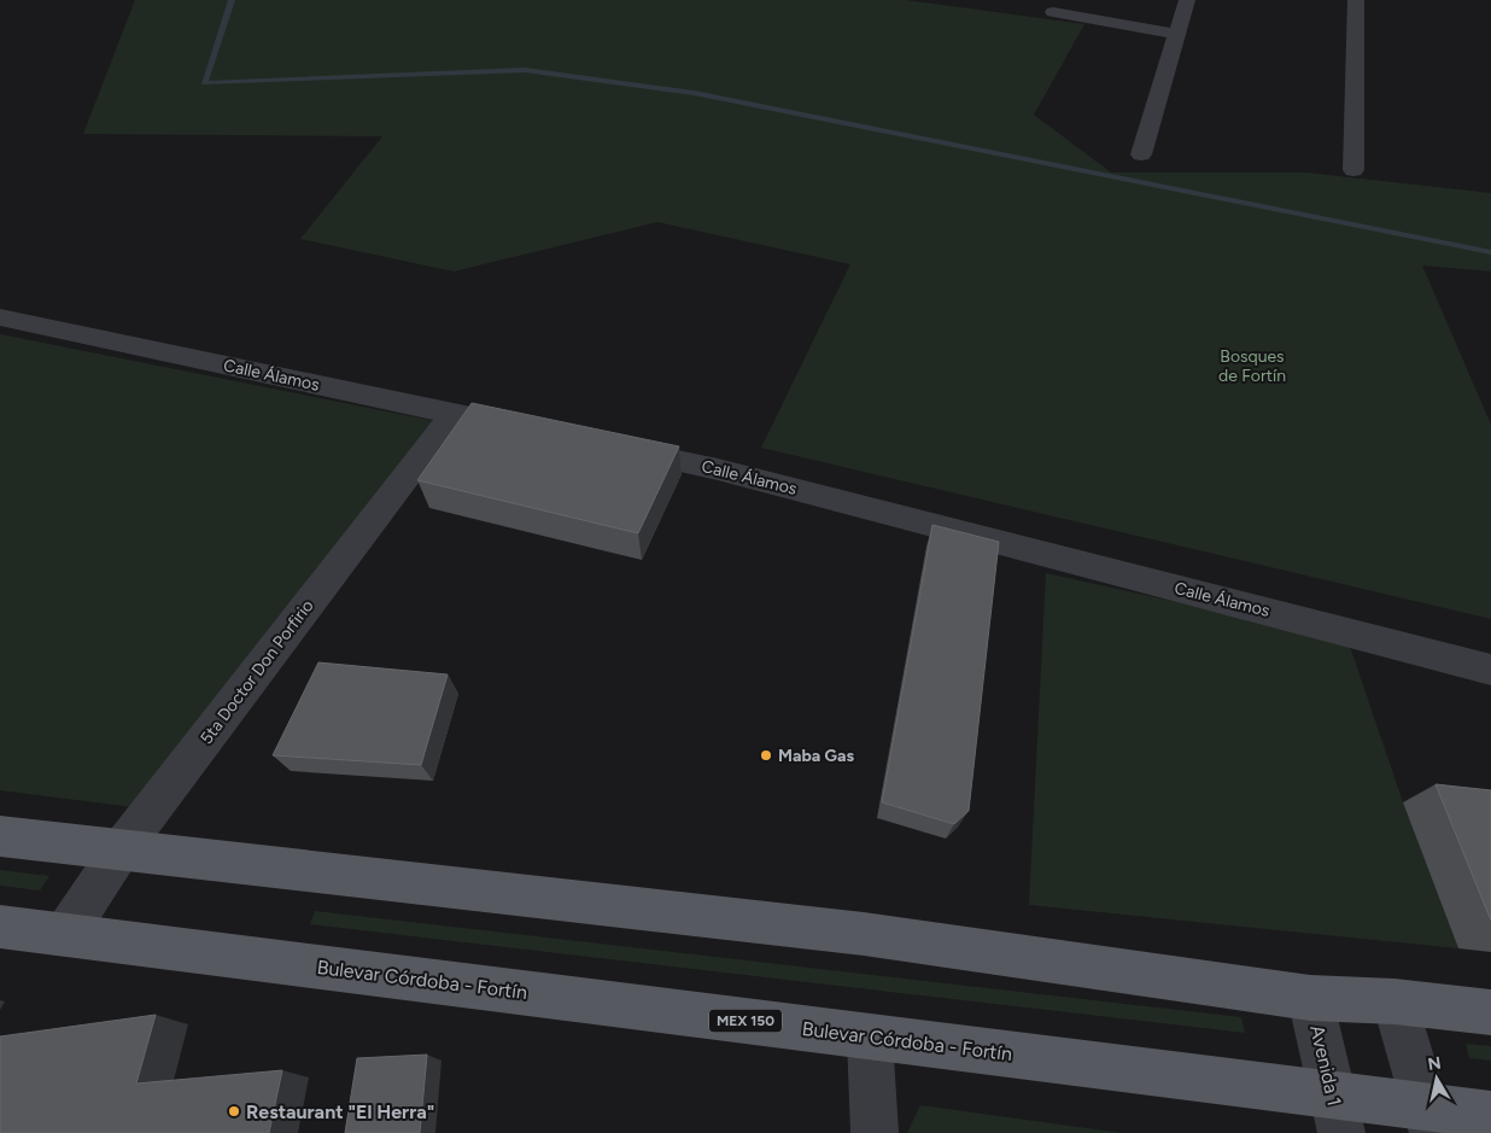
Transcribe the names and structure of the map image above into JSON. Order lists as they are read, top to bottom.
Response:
{
  "streets": {
    "main road": ["Bulevar Córdoba - Fortín", "MEX 150"],
    "street": ["Calle Álamos", "5ta Doctor Don Porfirio", "Avenida 1"]
  },
  "crossings": [
    ["Calle Álamos", "5ta Doctor Don Porfirio"],
    ["5ta Doctor Don Porfirio", "Bulevar Córdoba - Fortín"],
    ["Bulevar Córdoba - Fortín", "Avenida 1"]
  ],
  "parks": ["Bosques de Fortín"],
  "places": ["Maba Gas", "Restaurant \"El Herra\""],
  "north": "top"
}
